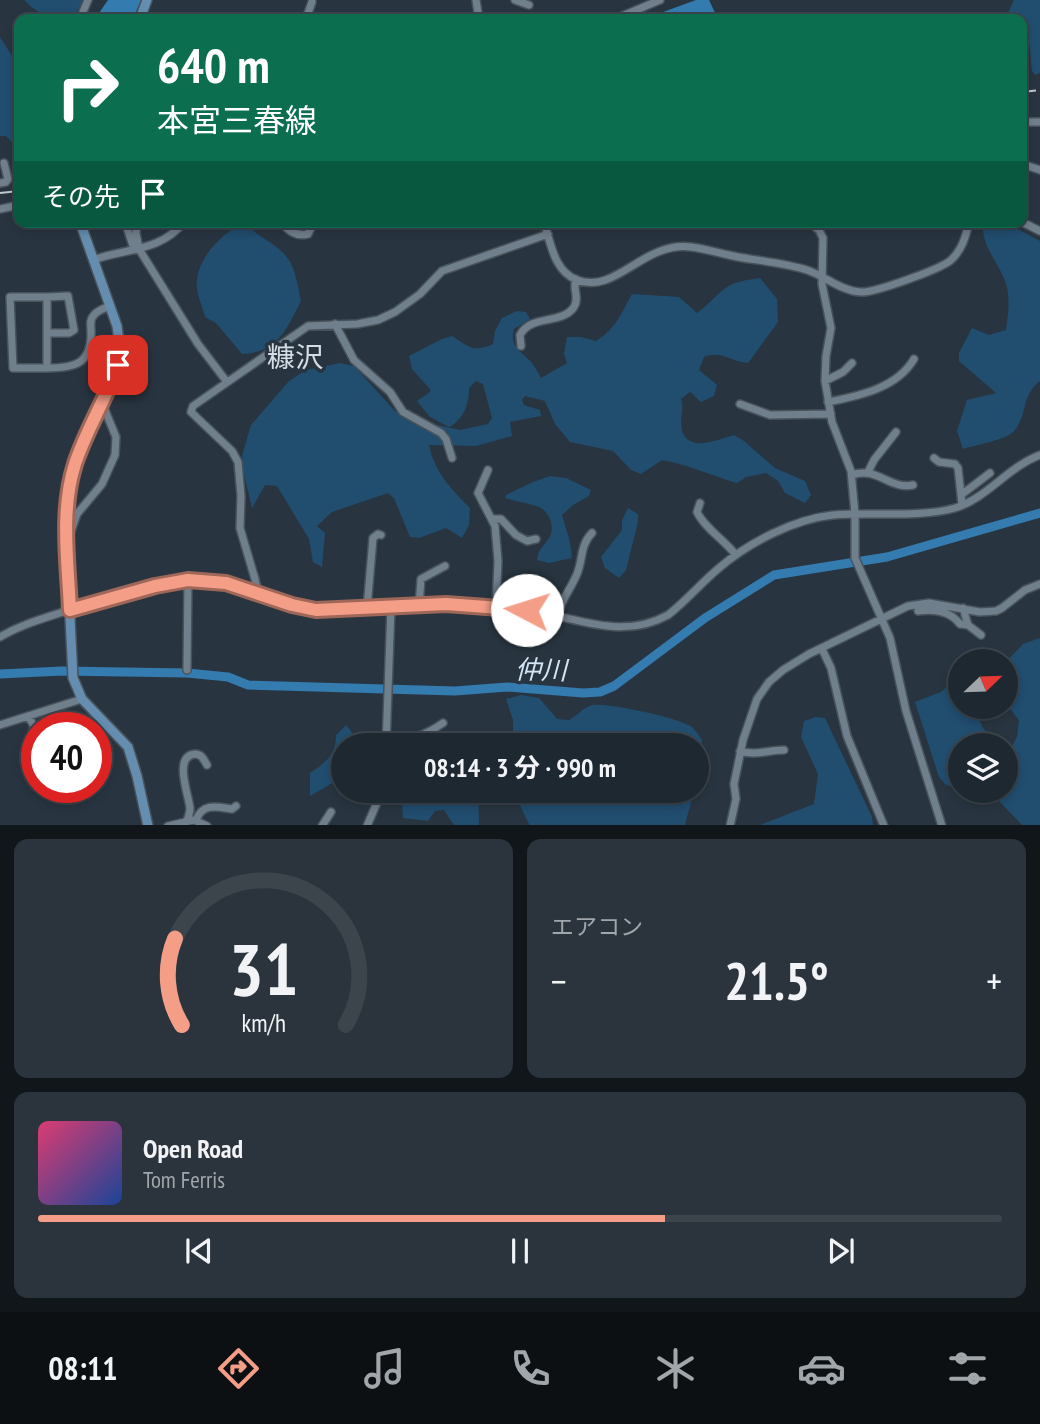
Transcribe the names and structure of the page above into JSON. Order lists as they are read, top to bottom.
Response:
{
  "districts": ["糠沢"],
  "water": ["仲川"],
  "north": "top right",
  "page": {
    "turn": ["640 m", "本宮三春線"],
    "then": "その先",
    "limit": "40",
    "trip": "08:14 · 3 分 · 990 m",
    "tile": "エアコン",
    "heat": ["−", "21.5°", "+"],
    "song": ["Open Road", "Tom Ferris"],
    "tabs": "08:11",
    "gauge": ["31", "km/h"]
  }
}
